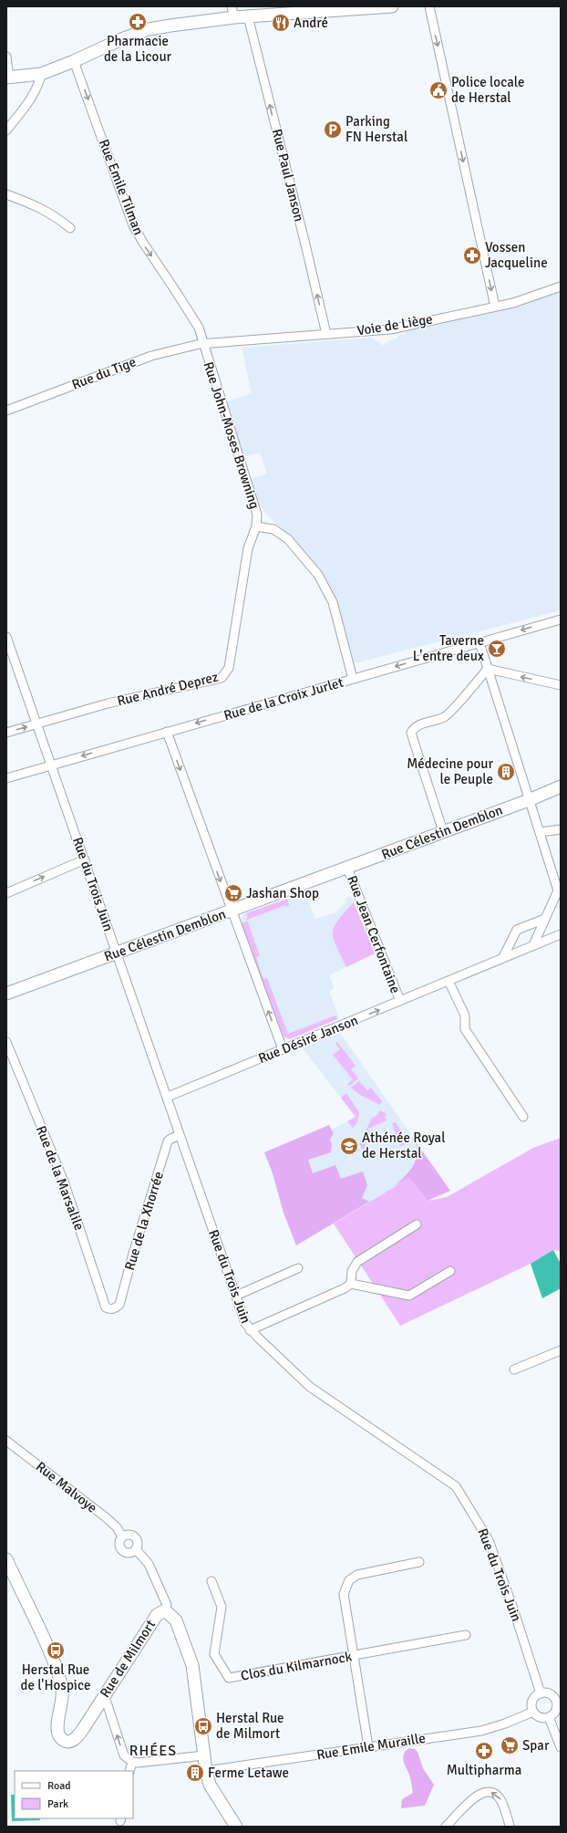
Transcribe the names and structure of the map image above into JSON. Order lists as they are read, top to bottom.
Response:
{
  "streets": {
    "street": [
      "Rue Paul Janson",
      "Rue Emile Tilman",
      "Voie de Liège",
      "Rue du Tige",
      "Rue John-Moses Browning",
      "Rue André Deprez",
      "Rue de la Croix Jurlet",
      "Rue Célestin Demblon",
      "Rue du Trois Juin",
      "Rue Jean Cerfontaine",
      "Rue Désiré Janson",
      "Rue de la Marsalile",
      "Rue de la Xhorrée",
      "Rue Malvoye",
      "Rue de Milmort",
      "Clos du Kilmarnock",
      "Rue Emile Muraille"
    ]
  },
  "crossings": [
    ["Rue Paul Janson", "Voie de Liège"],
    ["Rue Emile Tilman", "Voie de Liège"],
    ["Rue Emile Tilman", "Rue du Tige"],
    ["Rue Emile Tilman", "Rue John-Moses Browning"],
    ["Voie de Liège", "Rue du Tige"],
    ["Voie de Liège", "Rue John-Moses Browning"],
    ["Rue du Tige", "Rue John-Moses Browning"],
    ["Rue John-Moses Browning", "Rue André Deprez"],
    ["Rue André Deprez", "Rue du Trois Juin"],
    ["Rue de la Croix Jurlet", "Rue du Trois Juin"],
    ["Rue Célestin Demblon", "Rue du Trois Juin"],
    ["Rue Célestin Demblon", "Rue Jean Cerfontaine"],
    ["Rue du Trois Juin", "Rue Désiré Janson"],
    ["Rue du Trois Juin", "Rue de la Xhorrée"],
    ["Rue du Trois Juin", "Rue Emile Muraille"],
    ["Rue Jean Cerfontaine", "Rue Désiré Janson"],
    ["Rue de la Marsalile", "Rue de la Xhorrée"],
    ["Rue de Milmort", "Rue Emile Muraille"]
  ],
  "one_way": ["Rue Paul Janson", "Rue Emile Tilman", "Rue de la Croix Jurlet"],
  "districts": ["RHÉES"],
  "places": {
    "pharmacy": ["Pharmacie de la Licour", "Vossen Jacqueline", "Multipharma"],
    "restaurant": ["André"],
    "public building": ["Police locale de Herstal"],
    "parking": ["Parking FN Herstal"],
    "bar": ["Taverne L'entre deux"],
    "building": ["Médecine pour le Peuple", "Ferme Letawe"],
    "supermarket": ["Jashan Shop", "Spar"],
    "school or university": ["Athénée Royal de Herstal"],
    "bus stop": ["Herstal Rue de l'Hospice", "Herstal Rue de Milmort"]
  },
  "legend": ["Road", "Park"]
}
